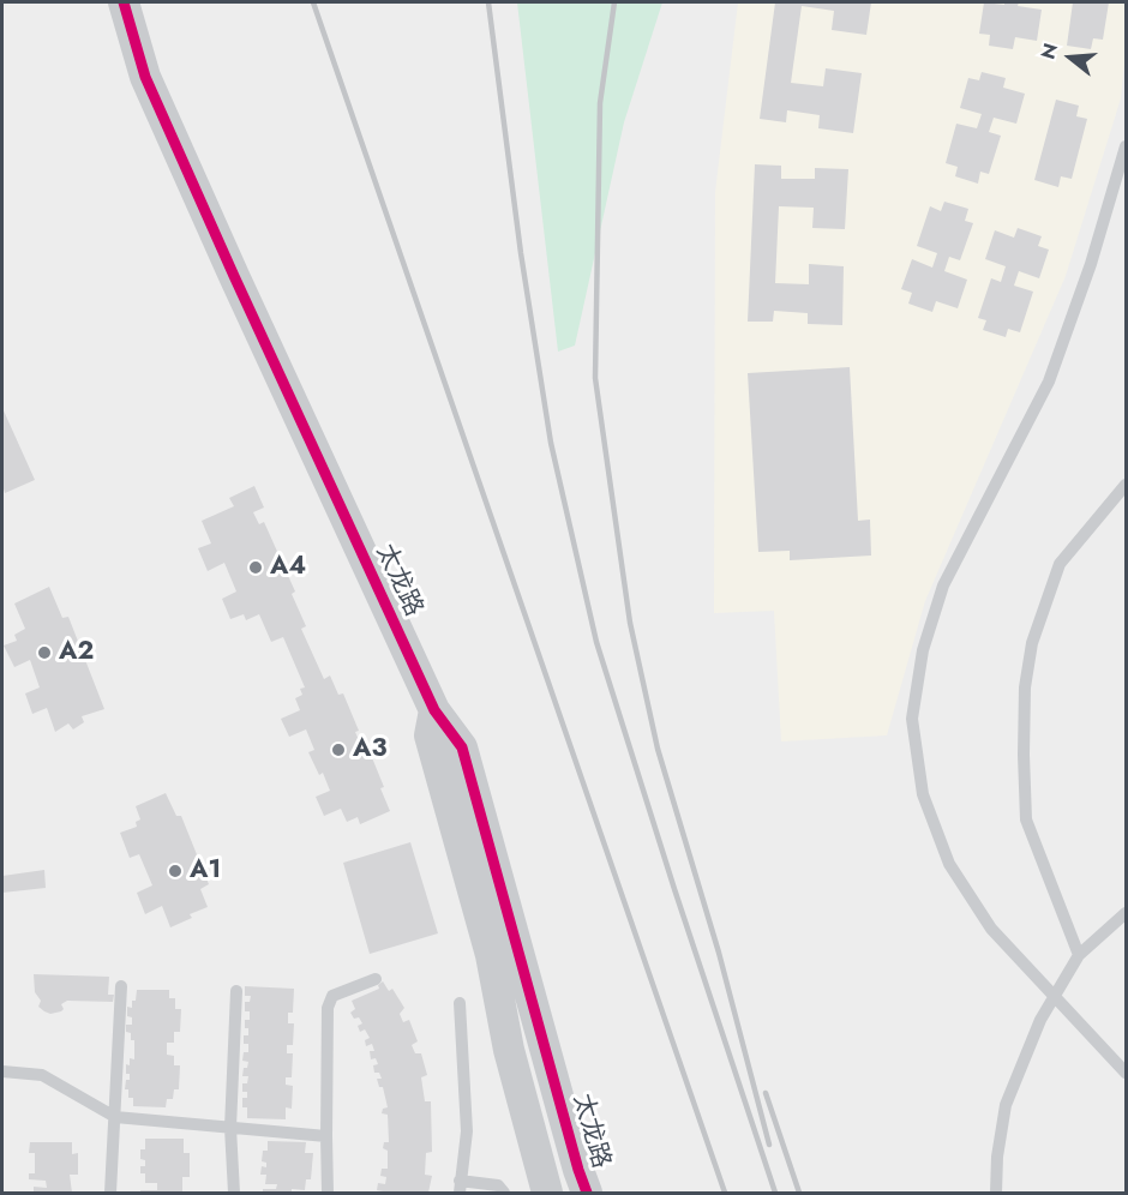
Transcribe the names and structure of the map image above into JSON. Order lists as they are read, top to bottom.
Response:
{
  "streets": {
    "street": ["太龙路"]
  },
  "places": [
    "A4",
    "A2",
    "A3",
    "A1"
  ],
  "north": "left"
}
